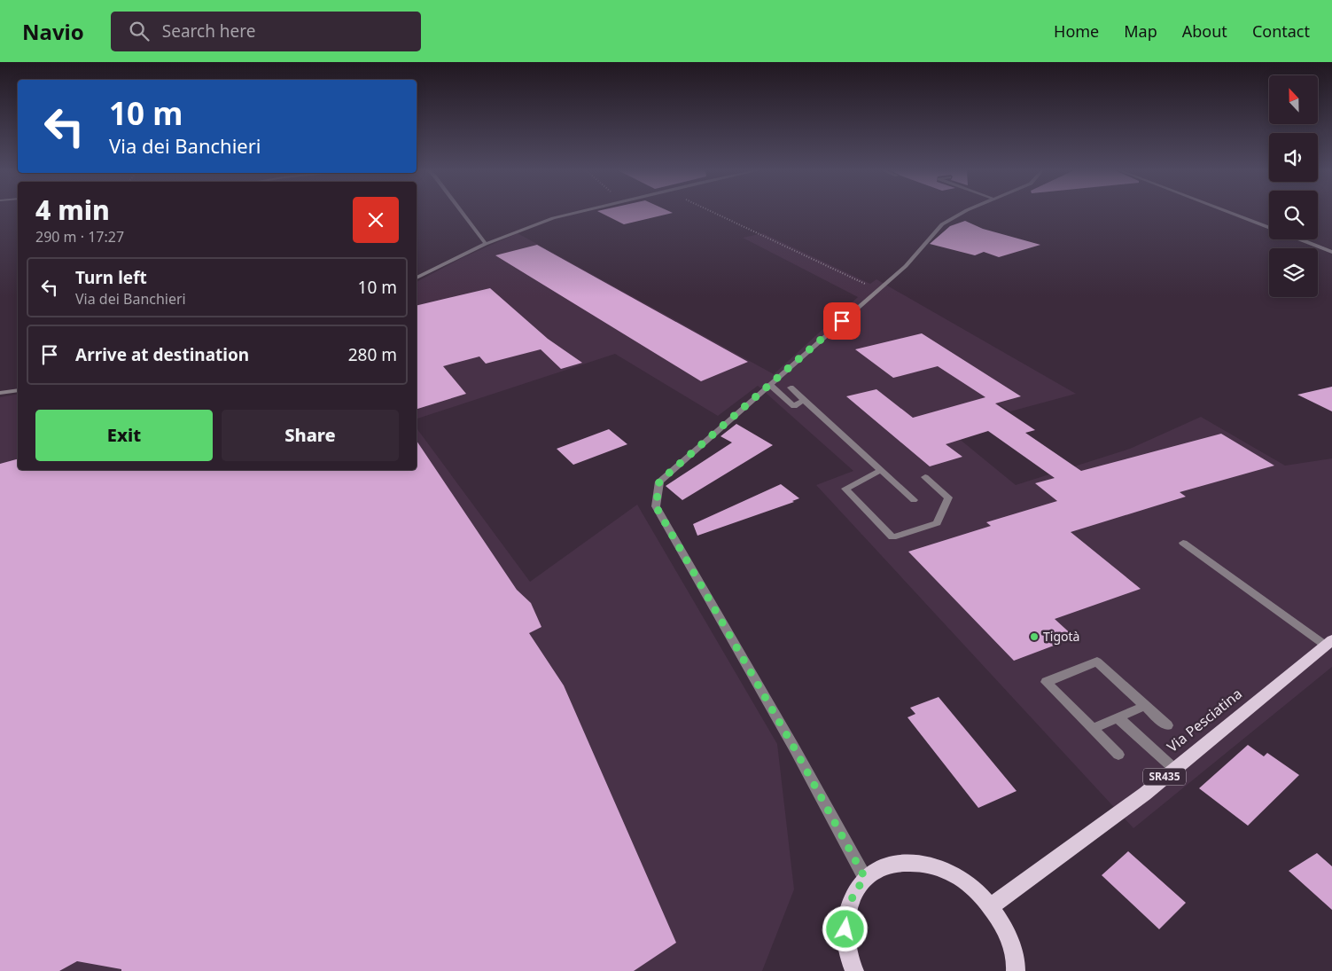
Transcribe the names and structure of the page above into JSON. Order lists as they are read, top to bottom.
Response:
{
  "streets": {
    "main road": ["Via Pesciatina", "SR435"]
  },
  "places": ["Tigotà"],
  "north": "top",
  "page": {
    "header": "Navio",
    "search": "Search here",
    "nav": [
      "Home",
      "Map",
      "About",
      "Contact"
    ],
    "turn": ["10 m", "Via dei Banchieri"],
    "heading": ["4 min", "290 m · 17:27"],
    "list": [
      {
        "name": "Turn left",
        "note": "Via dei Banchieri",
        "value": "10 m"
      },
      {
        "name": "Arrive at destination",
        "value": "280 m"
      }
    ],
    "buttons": ["Exit", "Share"]
  }
}
